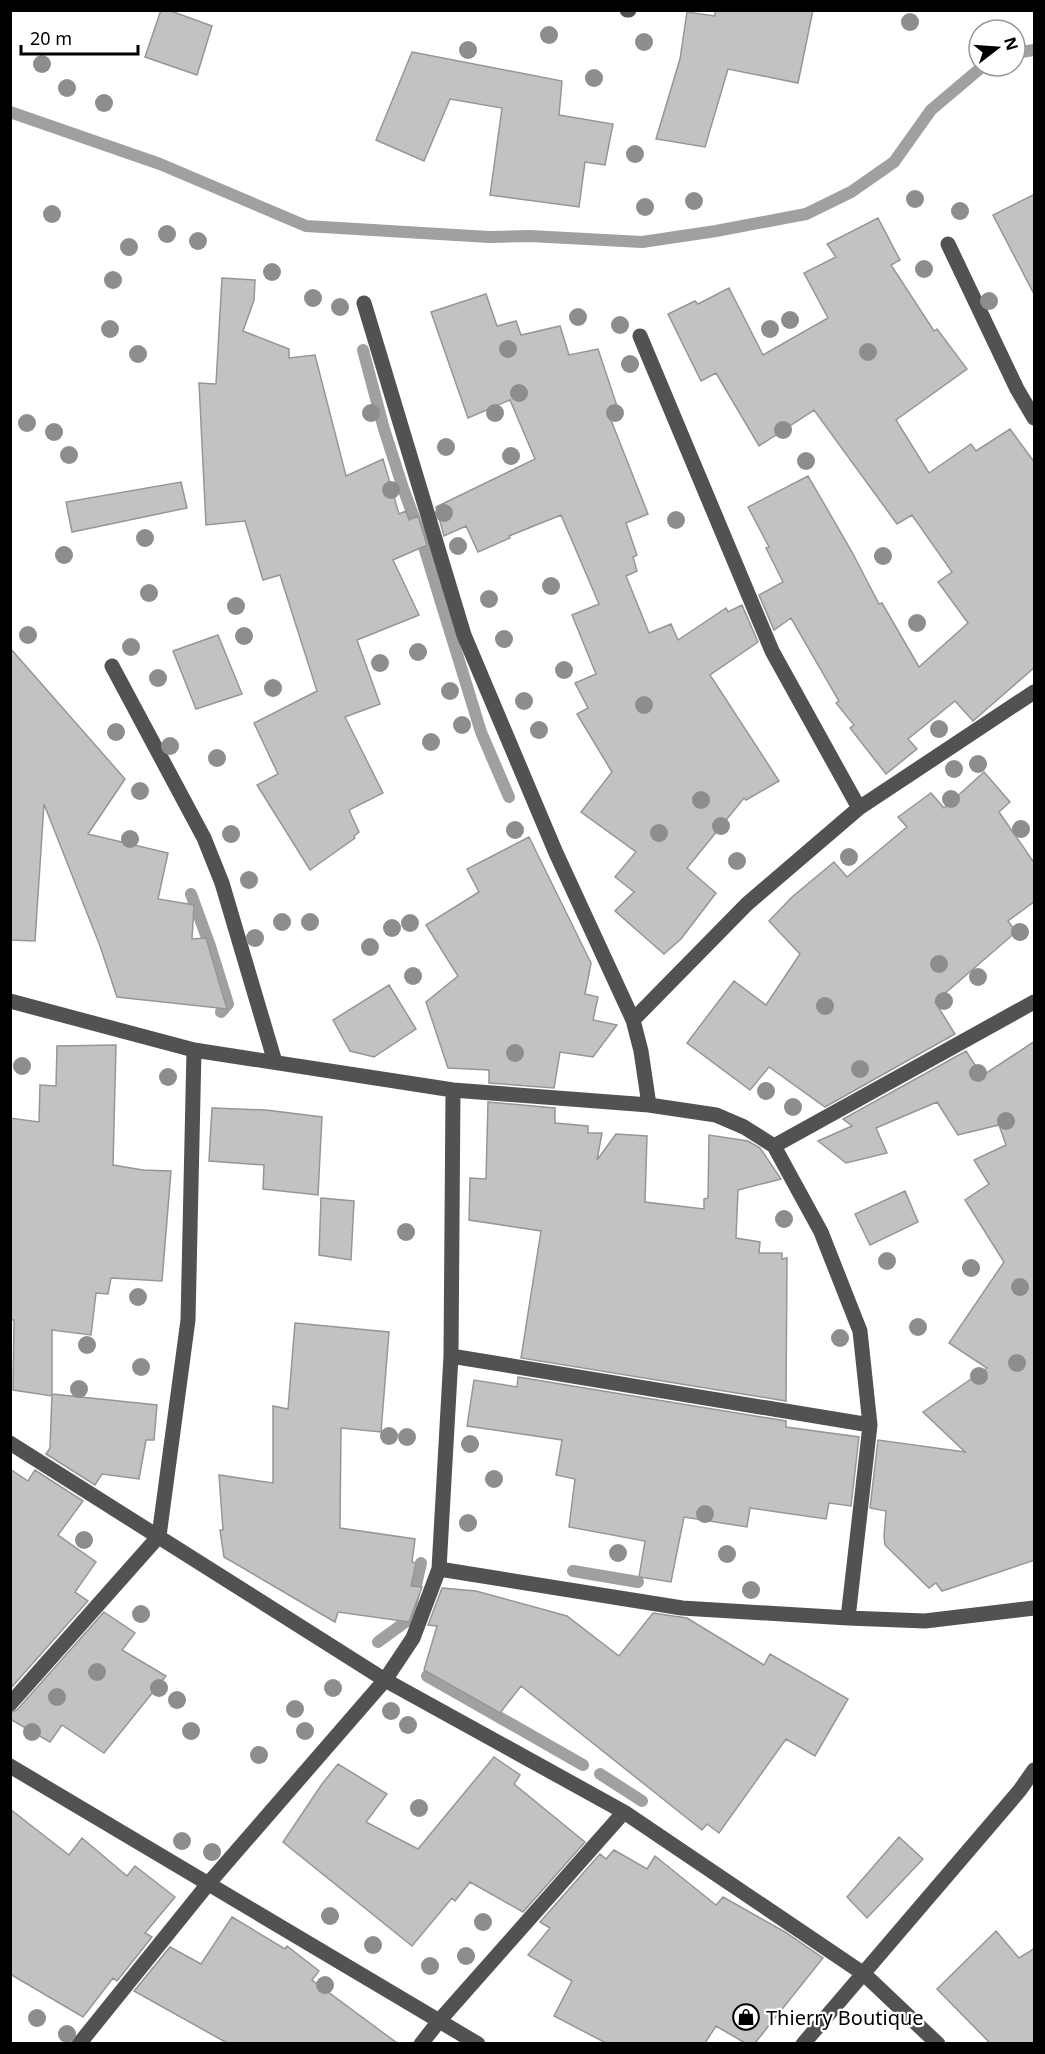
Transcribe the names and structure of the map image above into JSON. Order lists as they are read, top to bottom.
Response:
{
  "places": {
    "shop": ["Thierry Boutique"]
  },
  "scale_bar": "20 m",
  "north": "right"
}
